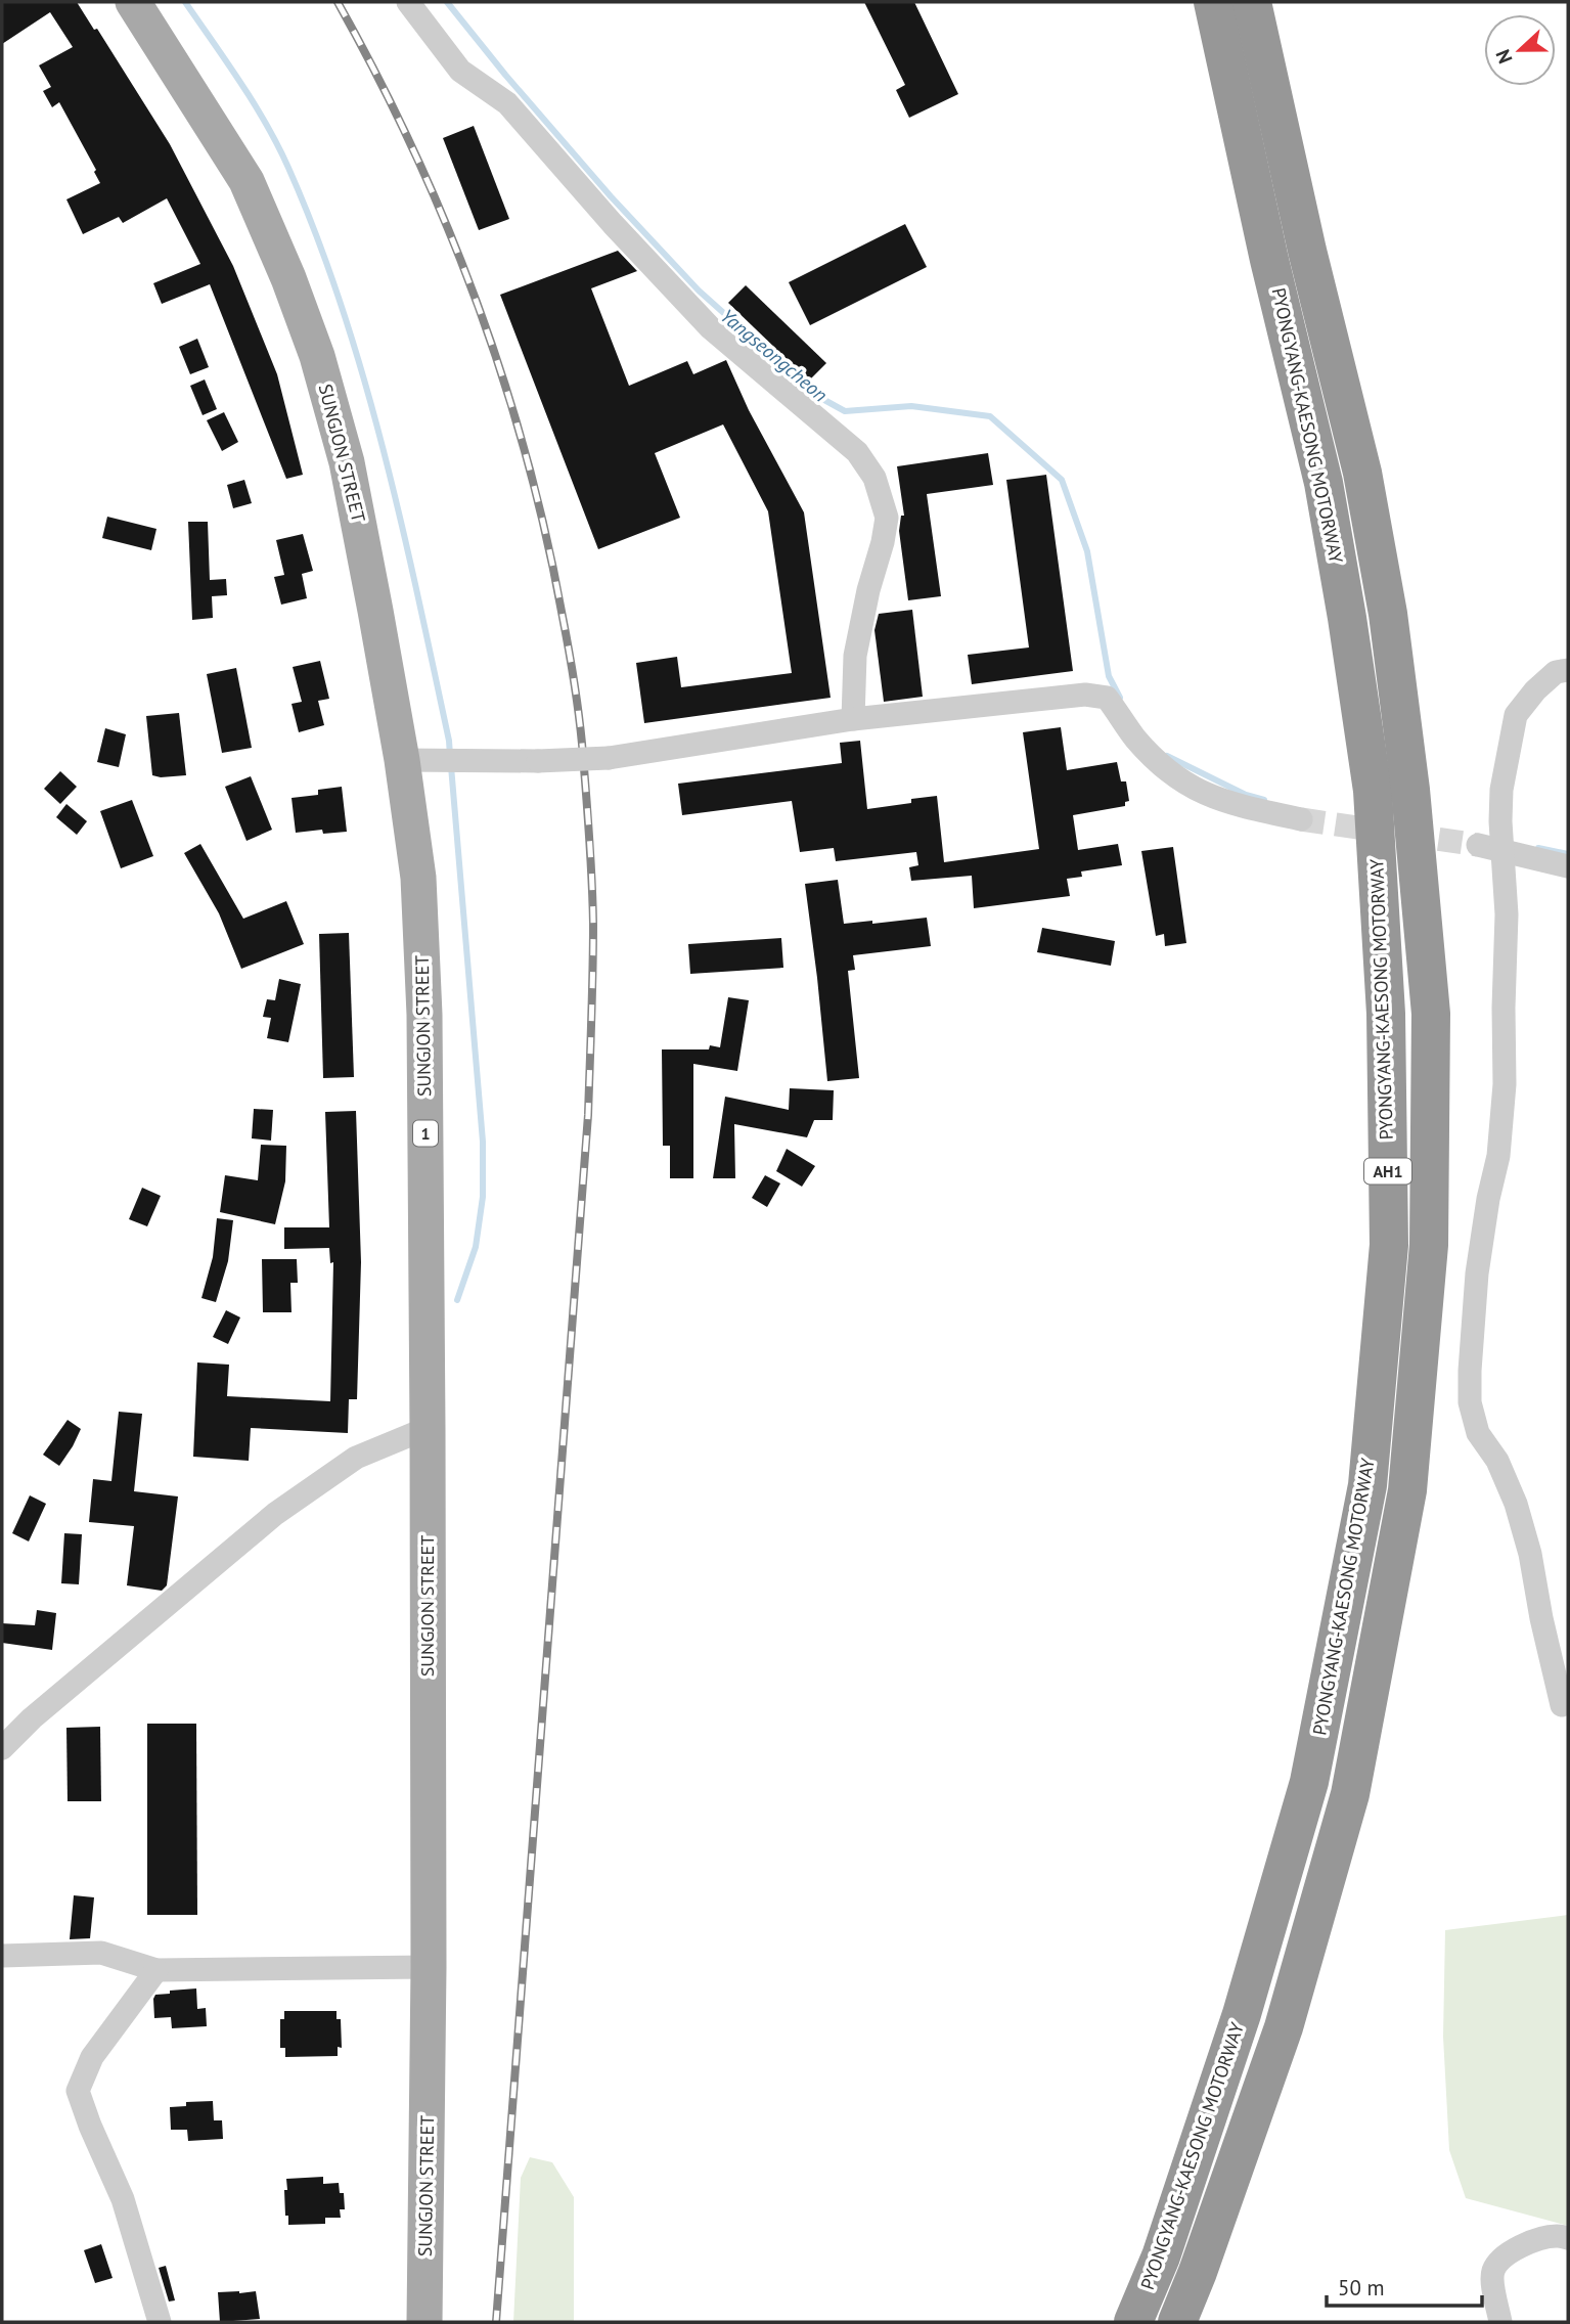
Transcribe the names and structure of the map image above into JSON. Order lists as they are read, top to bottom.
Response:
{
  "streets": {
    "highway": ["PYONGYANG-KAESONG MOTORWAY", "AH1"],
    "main road": ["SUNGJON STREET", "1"]
  },
  "water": ["Yangseongcheon"],
  "scale_bar": "50 m",
  "north": "left"
}
